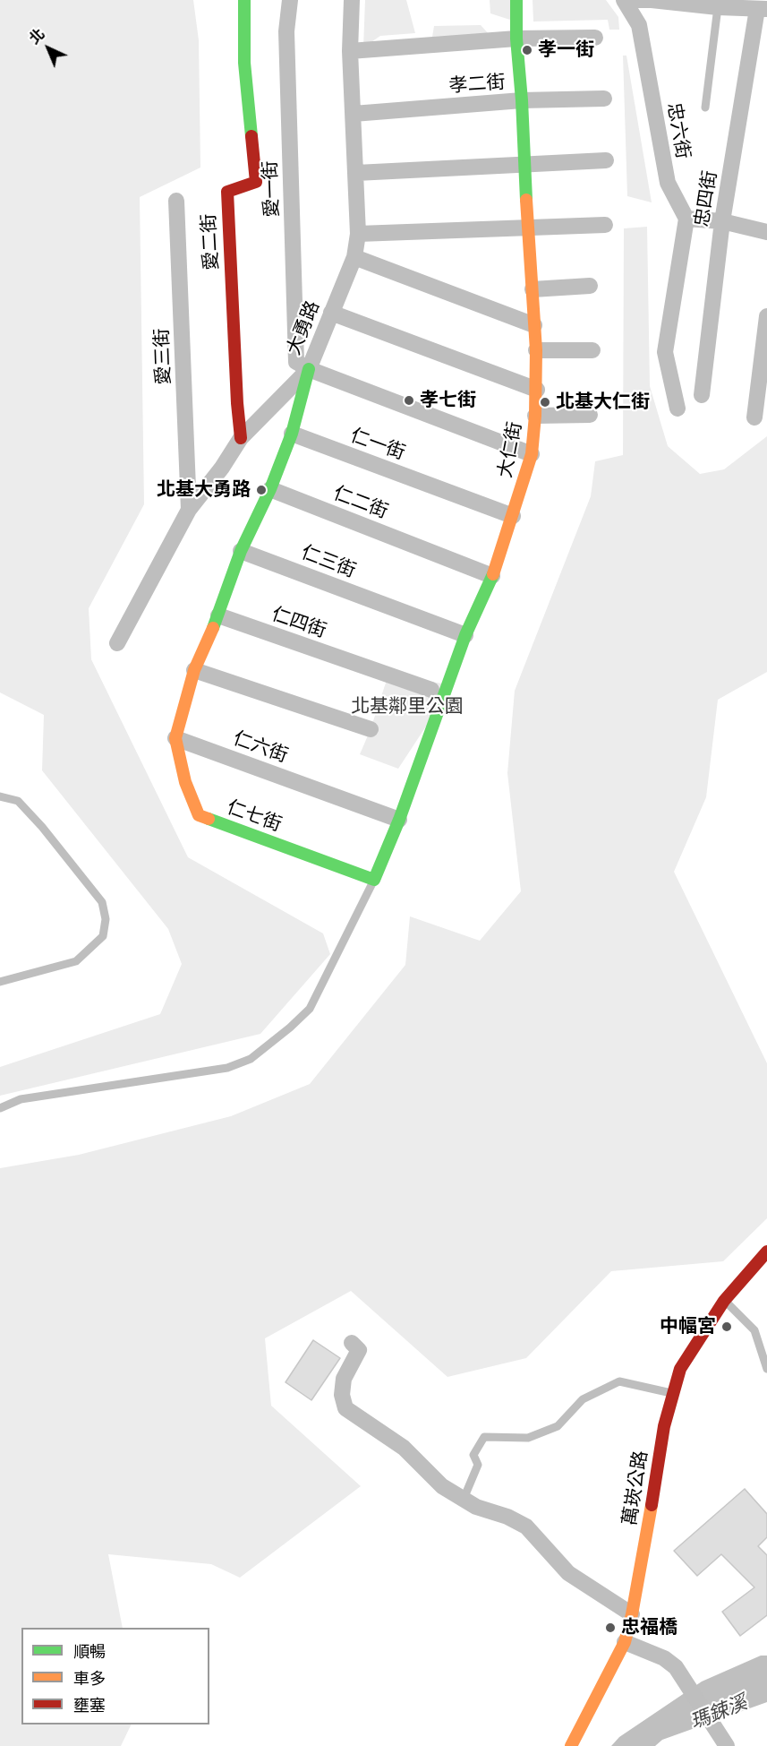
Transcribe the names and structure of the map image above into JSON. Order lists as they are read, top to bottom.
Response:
{
  "streets": {
    "street": [
      "孝二街",
      "忠六街",
      "愛一街",
      "忠四街",
      "愛二街",
      "大勇路",
      "愛三街",
      "仁一街",
      "大仁街",
      "仁二街",
      "仁三街",
      "仁四街",
      "仁六街",
      "仁七街",
      "萬崁公路"
    ]
  },
  "crossings": [
    ["孝二街", "大勇路"],
    ["孝二街", "大仁街"],
    ["愛一街", "大勇路"],
    ["愛二街", "大勇路"],
    ["大勇路", "愛三街"],
    ["仁一街", "大仁街"],
    ["大仁街", "仁二街"],
    ["大仁街", "仁三街"],
    ["大仁街", "仁六街"],
    ["大仁街", "仁七街"],
    ["仁六街", "仁七街"]
  ],
  "water": ["瑪鋉溪"],
  "parks": ["北基鄰里公園"],
  "places": [
    "孝一街",
    "孝七街",
    "北基大仁街",
    "北基大勇路",
    "中幅宮",
    "忠福橋"
  ],
  "legend": ["順暢", "車多", "壅塞"],
  "north": "top left"
}
